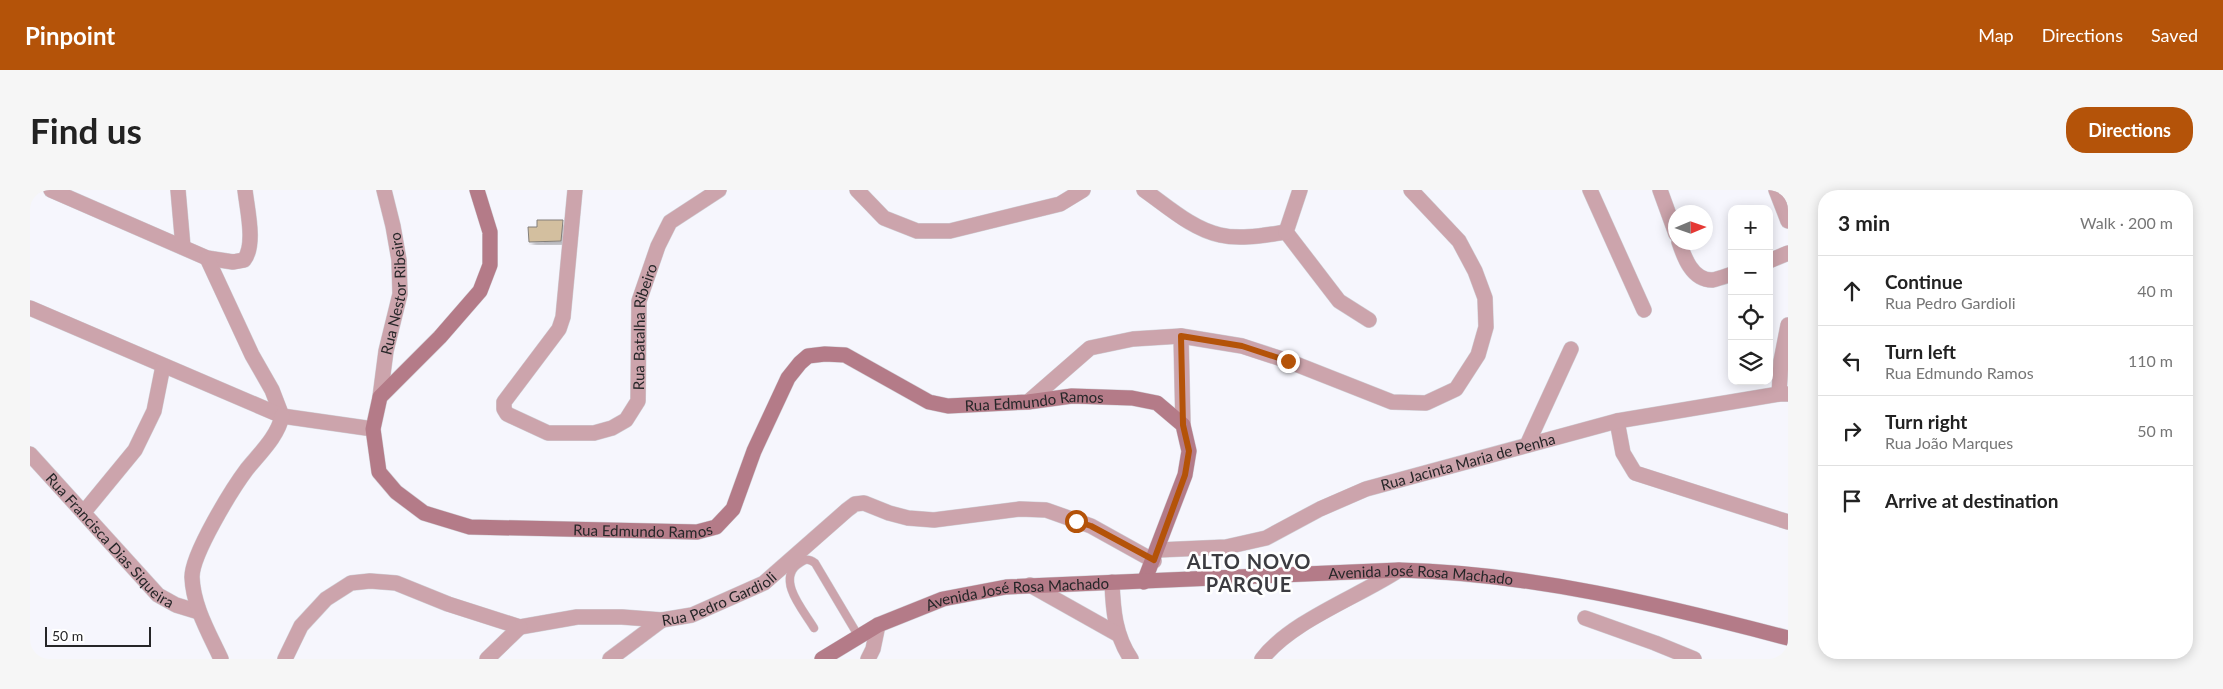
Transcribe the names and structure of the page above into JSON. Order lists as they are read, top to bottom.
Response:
{
  "streets": {
    "street": [
      "Rua Nestor Ribeiro",
      "Rua Batalha Ribeiro",
      "Rua Edmundo Ramos",
      "Rua Jacinta Maria de Penha",
      "Rua Francisca Dias Siqueira",
      "Avenida José Rosa Machado",
      "Rua Pedro Gardioli"
    ]
  },
  "crossings": [
    ["Rua Nestor Ribeiro", "Rua Edmundo Ramos"],
    ["Rua Jacinta Maria de Penha", "Rua Pedro Gardioli"]
  ],
  "districts": ["ALTO NOVO PARQUE"],
  "scale_bar": "50 m",
  "north": "right",
  "page": {
    "header": "Pinpoint",
    "nav": ["Map", "Directions", "Saved"],
    "buttons": "Directions",
    "title": "Find us",
    "heading": ["3 min", "Walk · 200 m"],
    "map_buttons": ["+", "−"],
    "list": [
      ["Continue", "Rua Pedro Gardioli", "40 m"],
      ["Turn left", "Rua Edmundo Ramos", "110 m"],
      ["Turn right", "Rua João Marques", "50 m"],
      "Arrive at destination"
    ],
    "scale": "50 m"
  }
}
